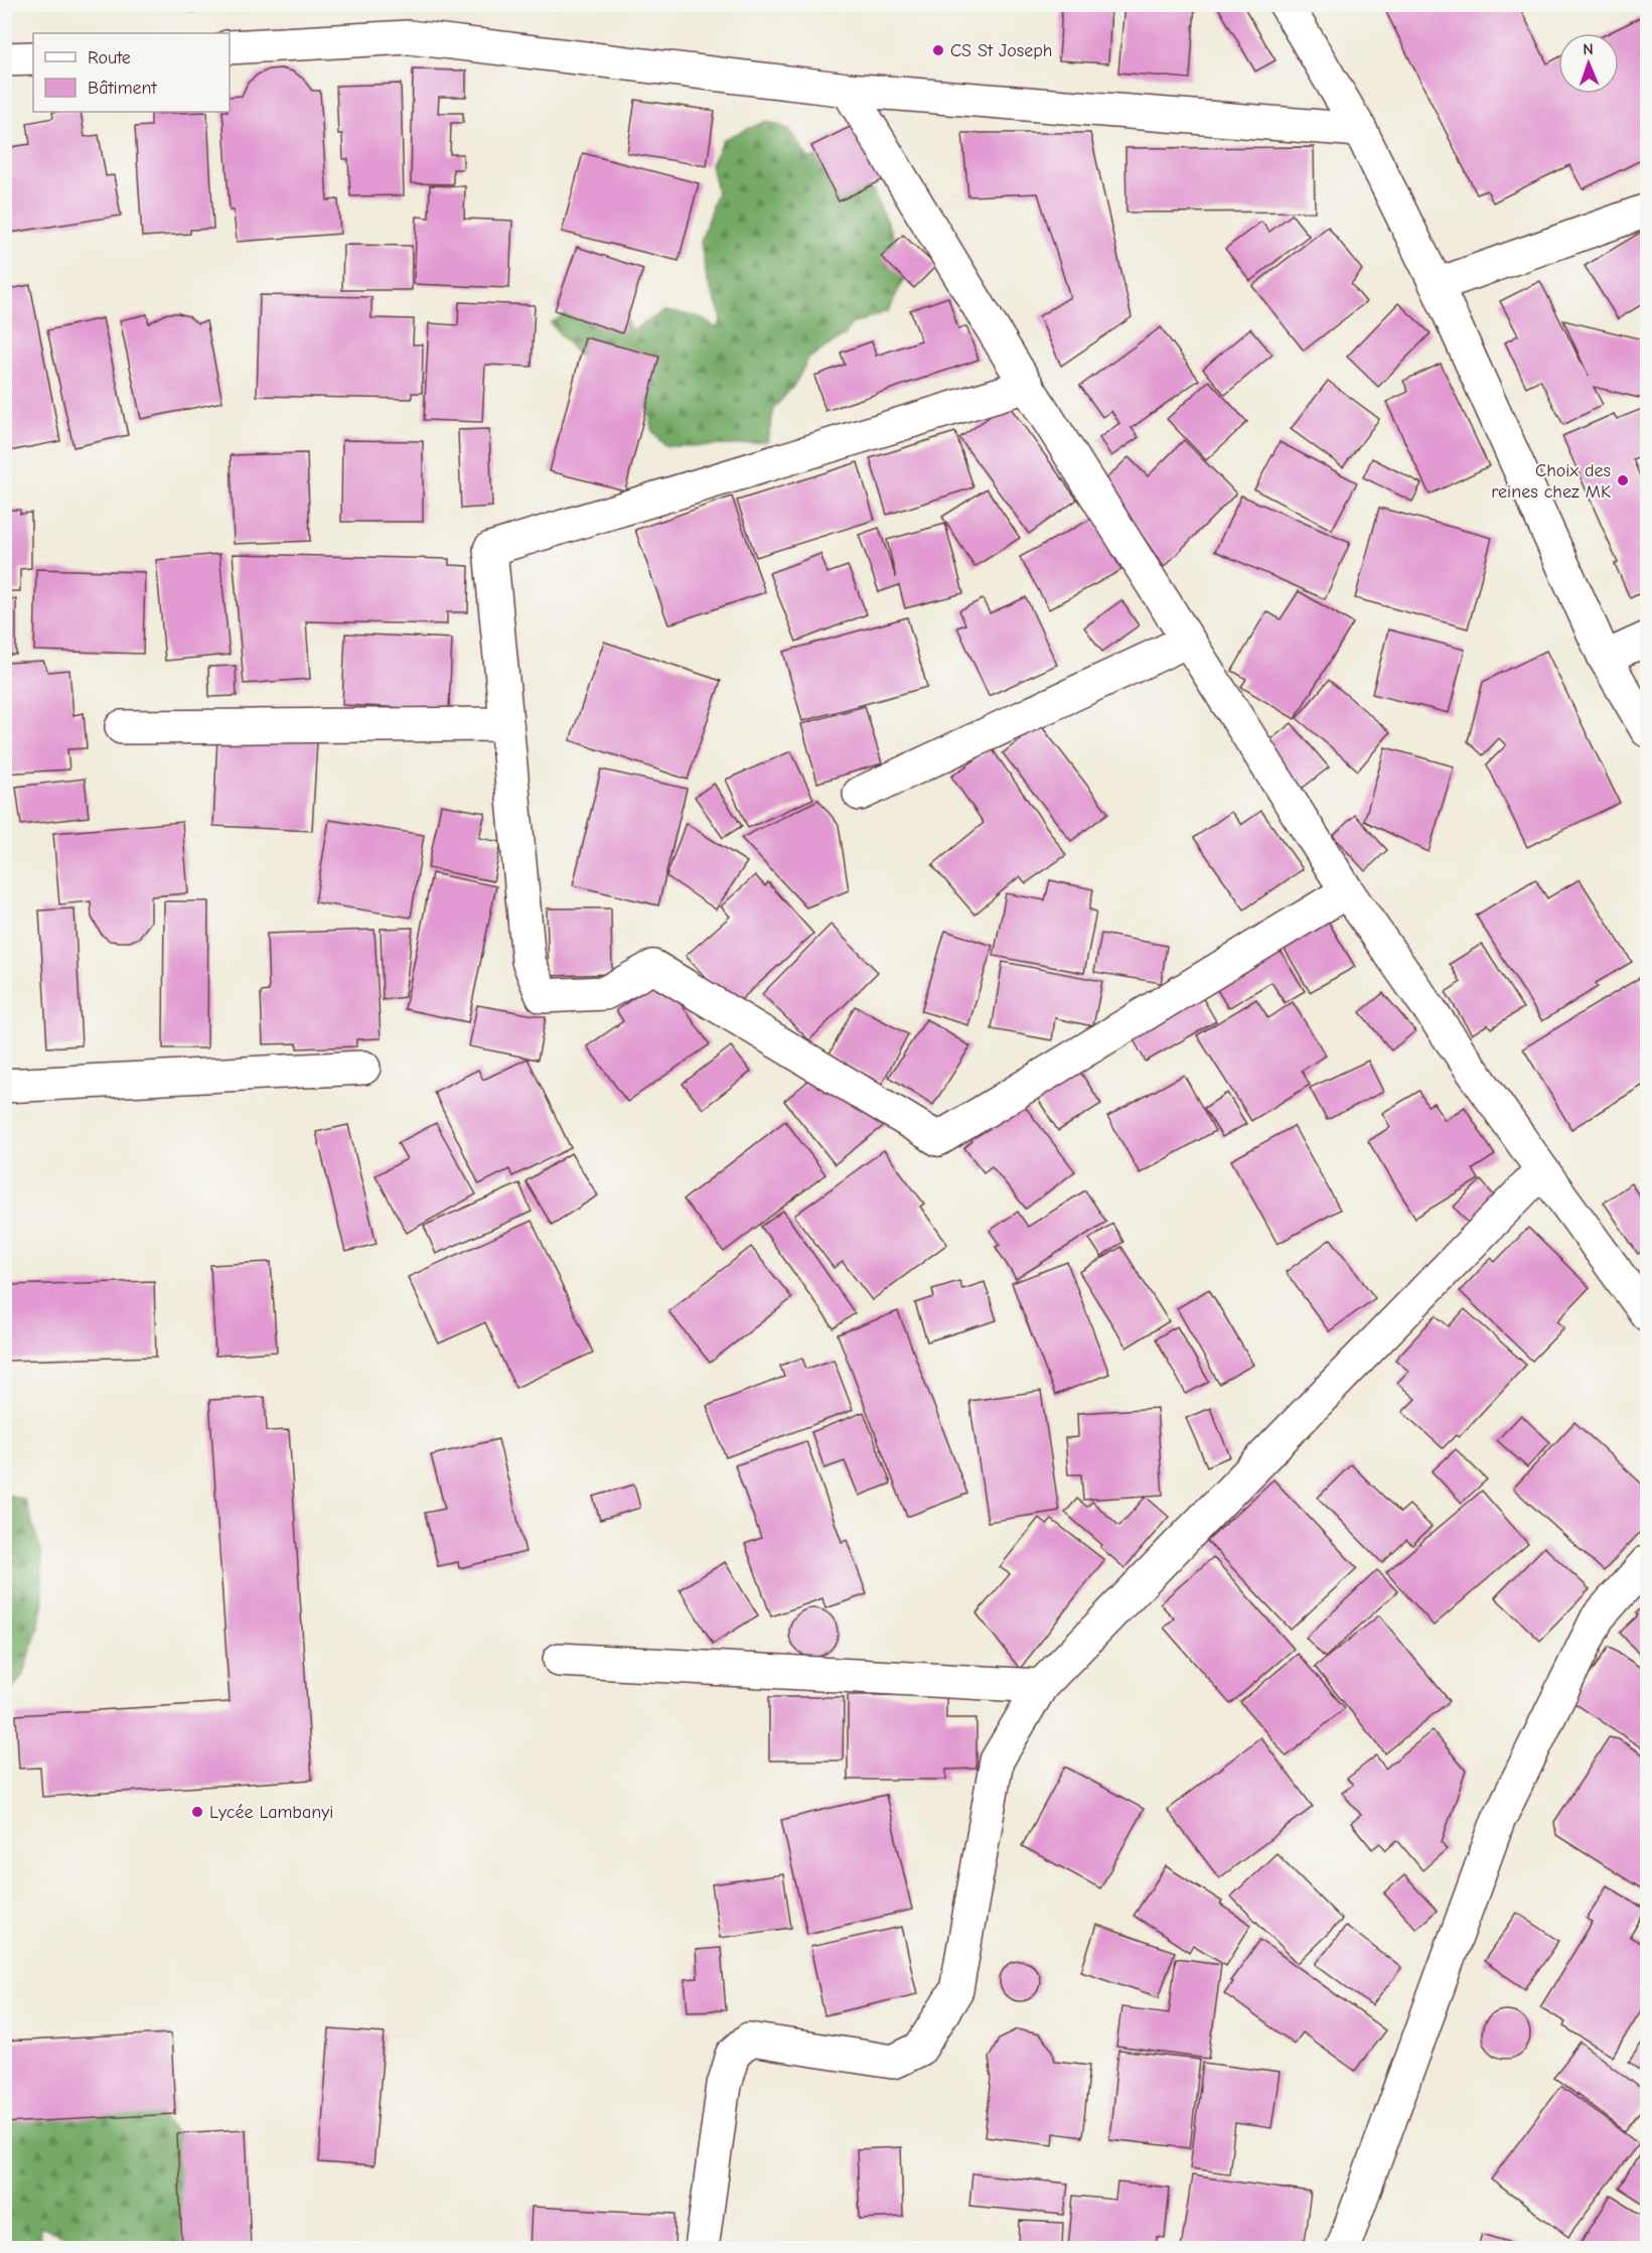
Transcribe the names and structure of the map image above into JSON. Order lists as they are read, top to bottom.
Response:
{
  "places": ["CS St Joseph", "Choix des reines chez MK", "Lycée Lambanyi"],
  "legend": ["Route", "Bâtiment"],
  "north": "top"
}
